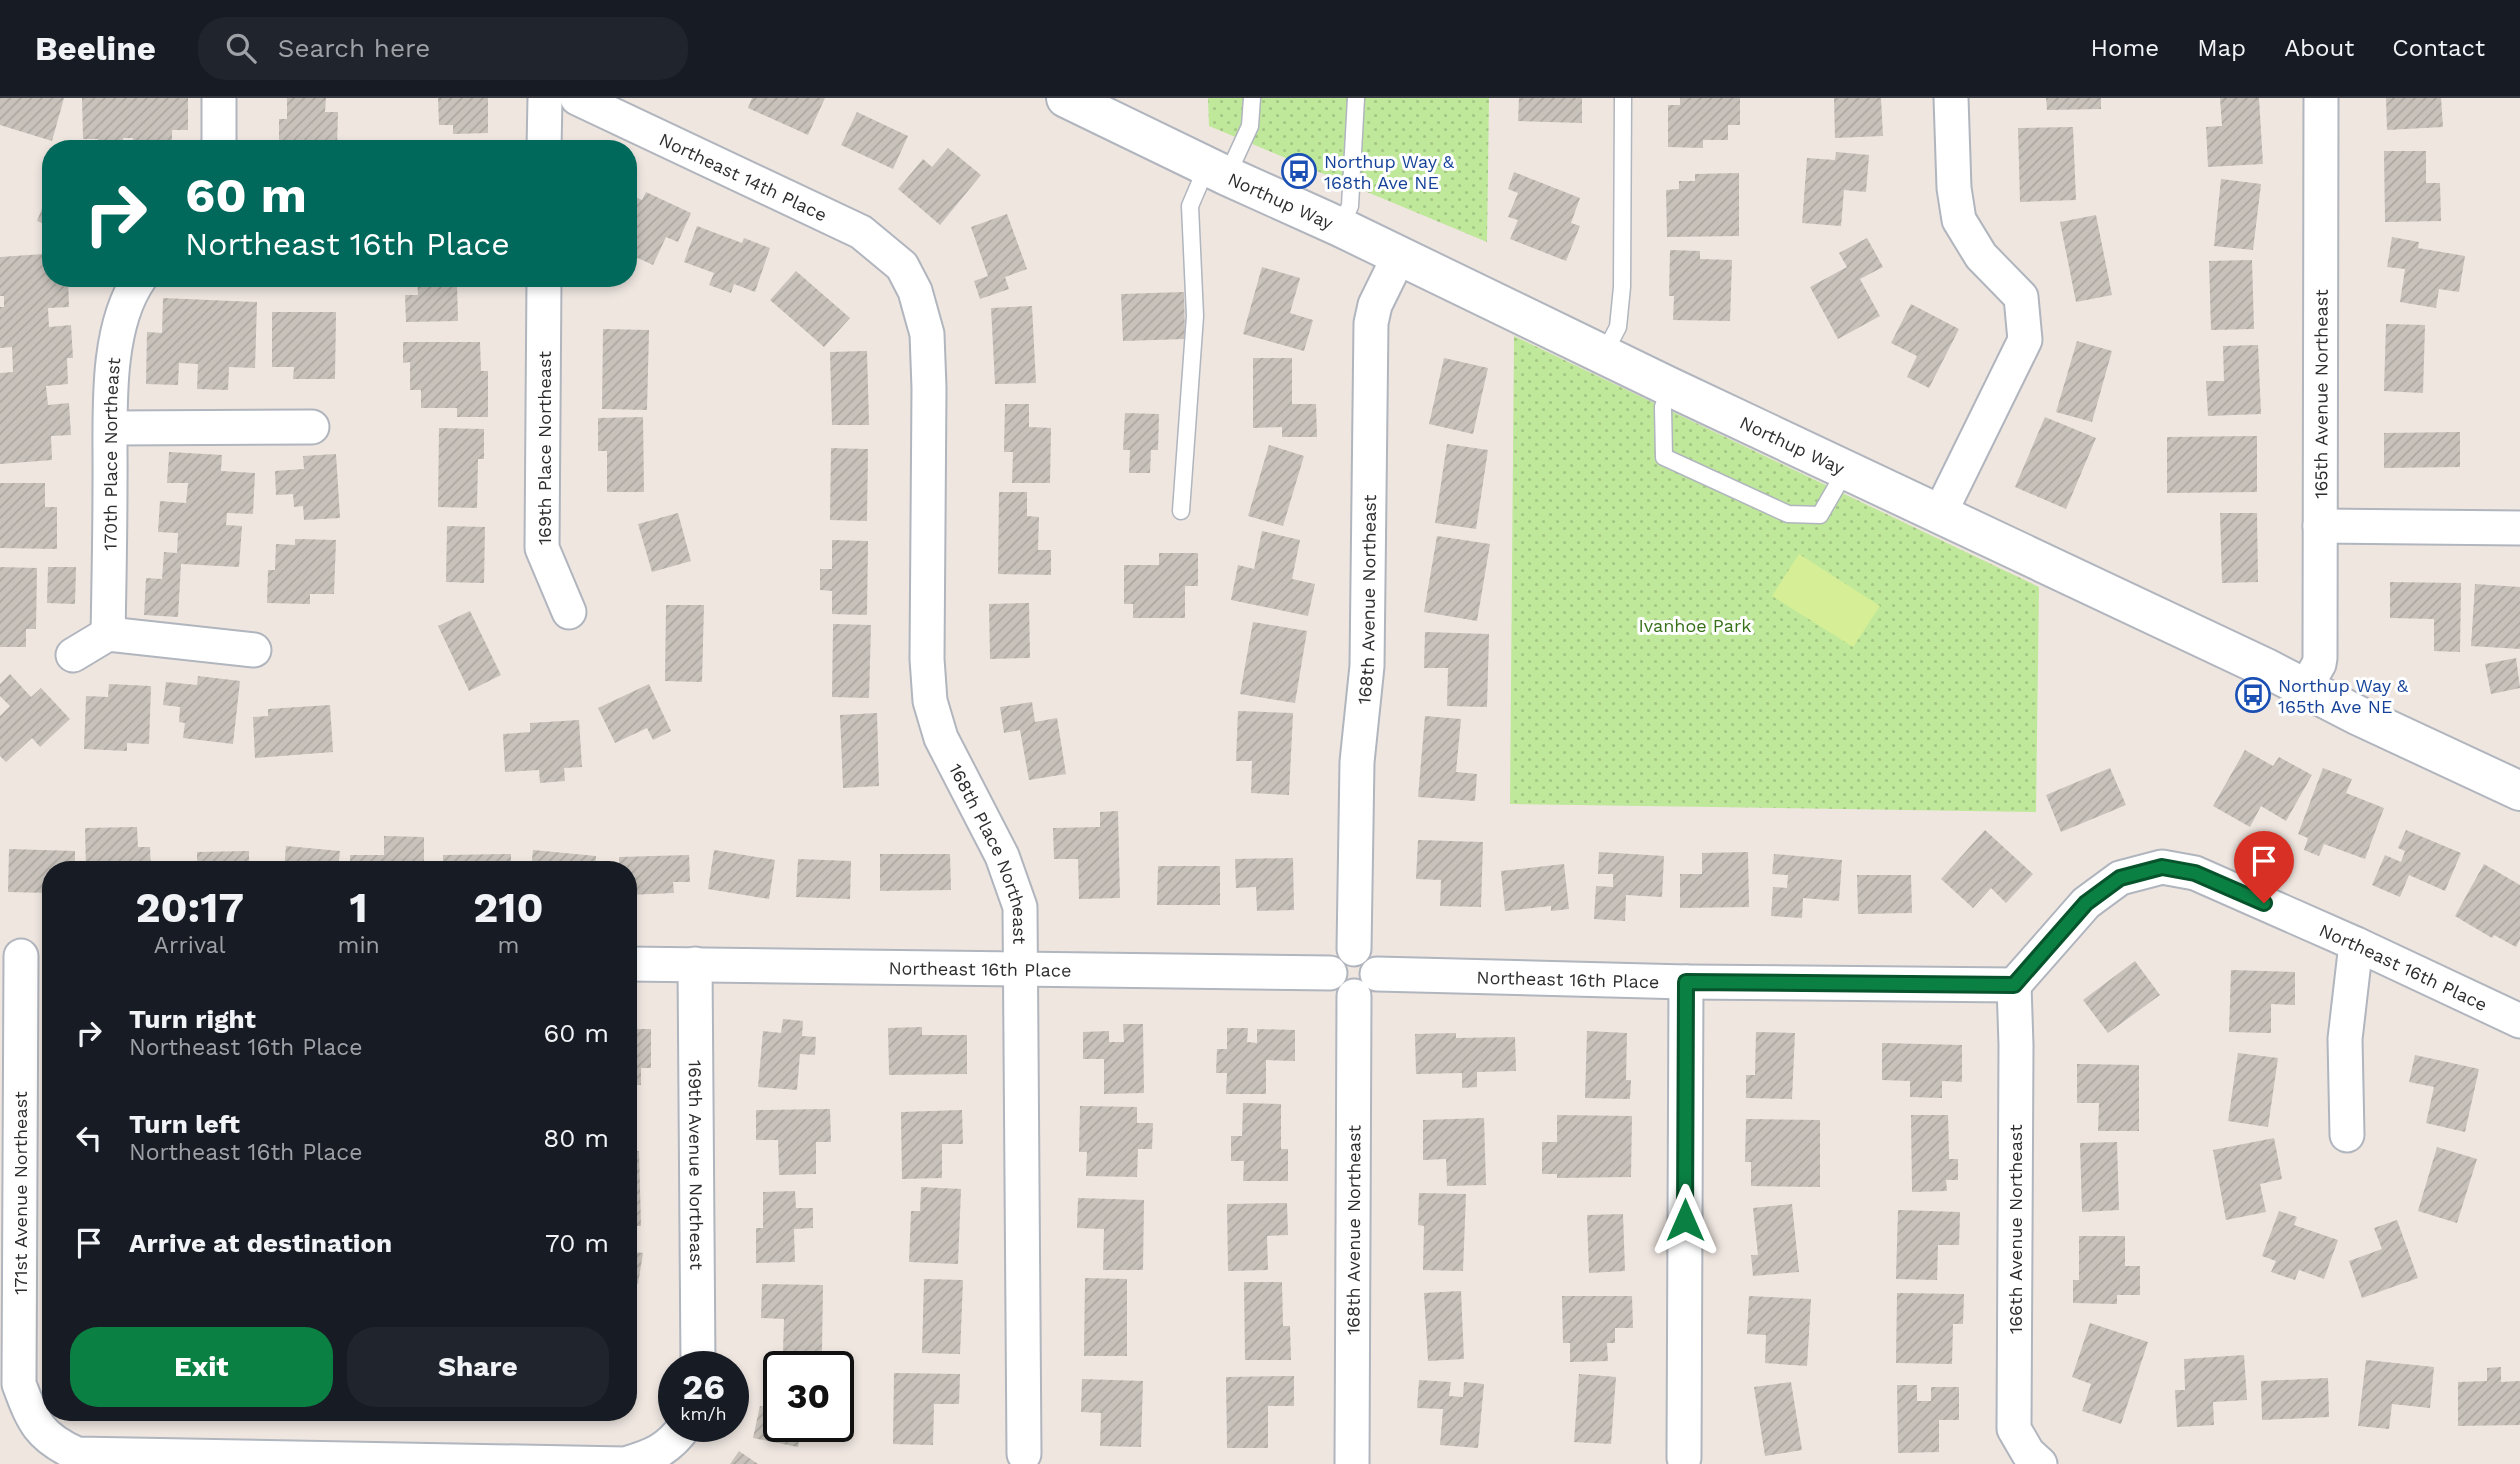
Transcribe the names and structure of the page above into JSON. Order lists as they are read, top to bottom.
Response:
{
  "streets": {
    "street": [
      "Northeast 14th Place",
      "Northup Way",
      "165th Avenue Northeast",
      "169th Place Northeast",
      "170th Place Northeast",
      "168th Avenue Northeast",
      "168th Place Northeast",
      "Northeast 16th Place",
      "169th Avenue Northeast",
      "171st Avenue Northeast",
      "166th Avenue Northeast"
    ]
  },
  "crossings": [
    ["Northeast 14th Place", "168th Place Northeast"],
    ["Northup Way", "165th Avenue Northeast"],
    ["Northup Way", "168th Avenue Northeast"],
    ["168th Avenue Northeast", "Northeast 16th Place"],
    ["168th Place Northeast", "Northeast 16th Place"],
    ["Northeast 16th Place", "169th Avenue Northeast"],
    ["Northeast 16th Place", "166th Avenue Northeast"]
  ],
  "parks": ["Ivanhoe Park"],
  "places": {
    "bus stop": ["Northup Way & 168th Ave NE", "Northup Way & 165th Ave NE"]
  },
  "page": {
    "header": "Beeline",
    "search": "Search here",
    "nav": [
      "Home",
      "Map",
      "About",
      "Contact"
    ],
    "turn": ["60 m", "Northeast 16th Place"],
    "eta": [
      "20:17",
      "Arrival",
      "1",
      "min",
      "210",
      "m"
    ],
    "list": [
      {
        "name": "Turn right",
        "note": "Northeast 16th Place",
        "value": "60 m"
      },
      {
        "name": "Turn left",
        "note": "Northeast 16th Place",
        "value": "80 m"
      },
      {
        "name": "Arrive at destination",
        "value": "70 m"
      }
    ],
    "buttons": ["Exit", "Share"],
    "speed": "26 km/h",
    "limit": "30"
  }
}
